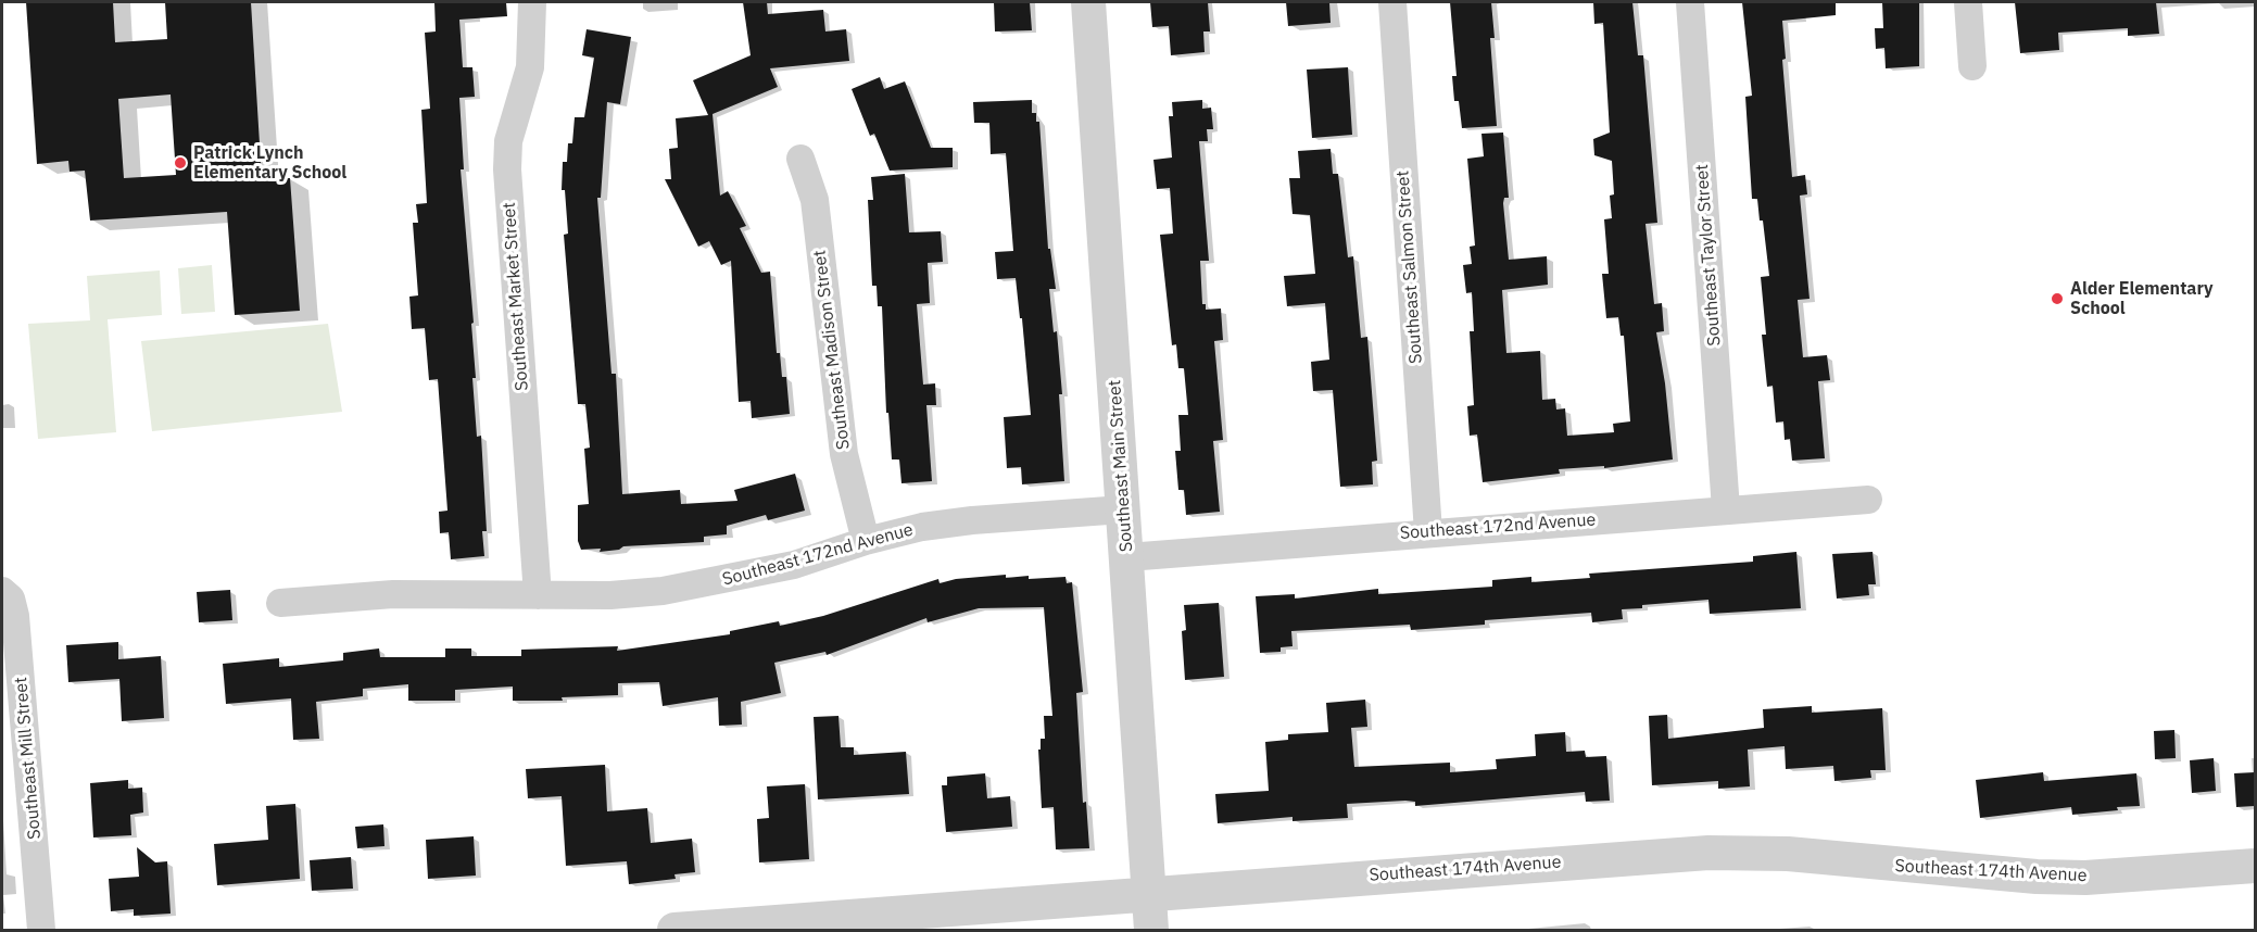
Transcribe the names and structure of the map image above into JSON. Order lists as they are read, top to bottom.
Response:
{
  "streets": {
    "street": [
      "Southeast Taylor Street",
      "Southeast Salmon Street",
      "Southeast Market Street",
      "Southeast Madison Street",
      "Southeast Main Street",
      "Southeast 172nd Avenue",
      "Southeast Mill Street",
      "Southeast 174th Avenue"
    ]
  },
  "crossings": [
    ["Southeast Taylor Street", "Southeast 172nd Avenue"],
    ["Southeast Salmon Street", "Southeast 172nd Avenue"],
    ["Southeast Market Street", "Southeast 172nd Avenue"],
    ["Southeast Madison Street", "Southeast 172nd Avenue"],
    ["Southeast Main Street", "Southeast 172nd Avenue"],
    ["Southeast Main Street", "Southeast 174th Avenue"]
  ],
  "places": ["Patrick Lynch Elementary School", "Alder Elementary School"]
}
